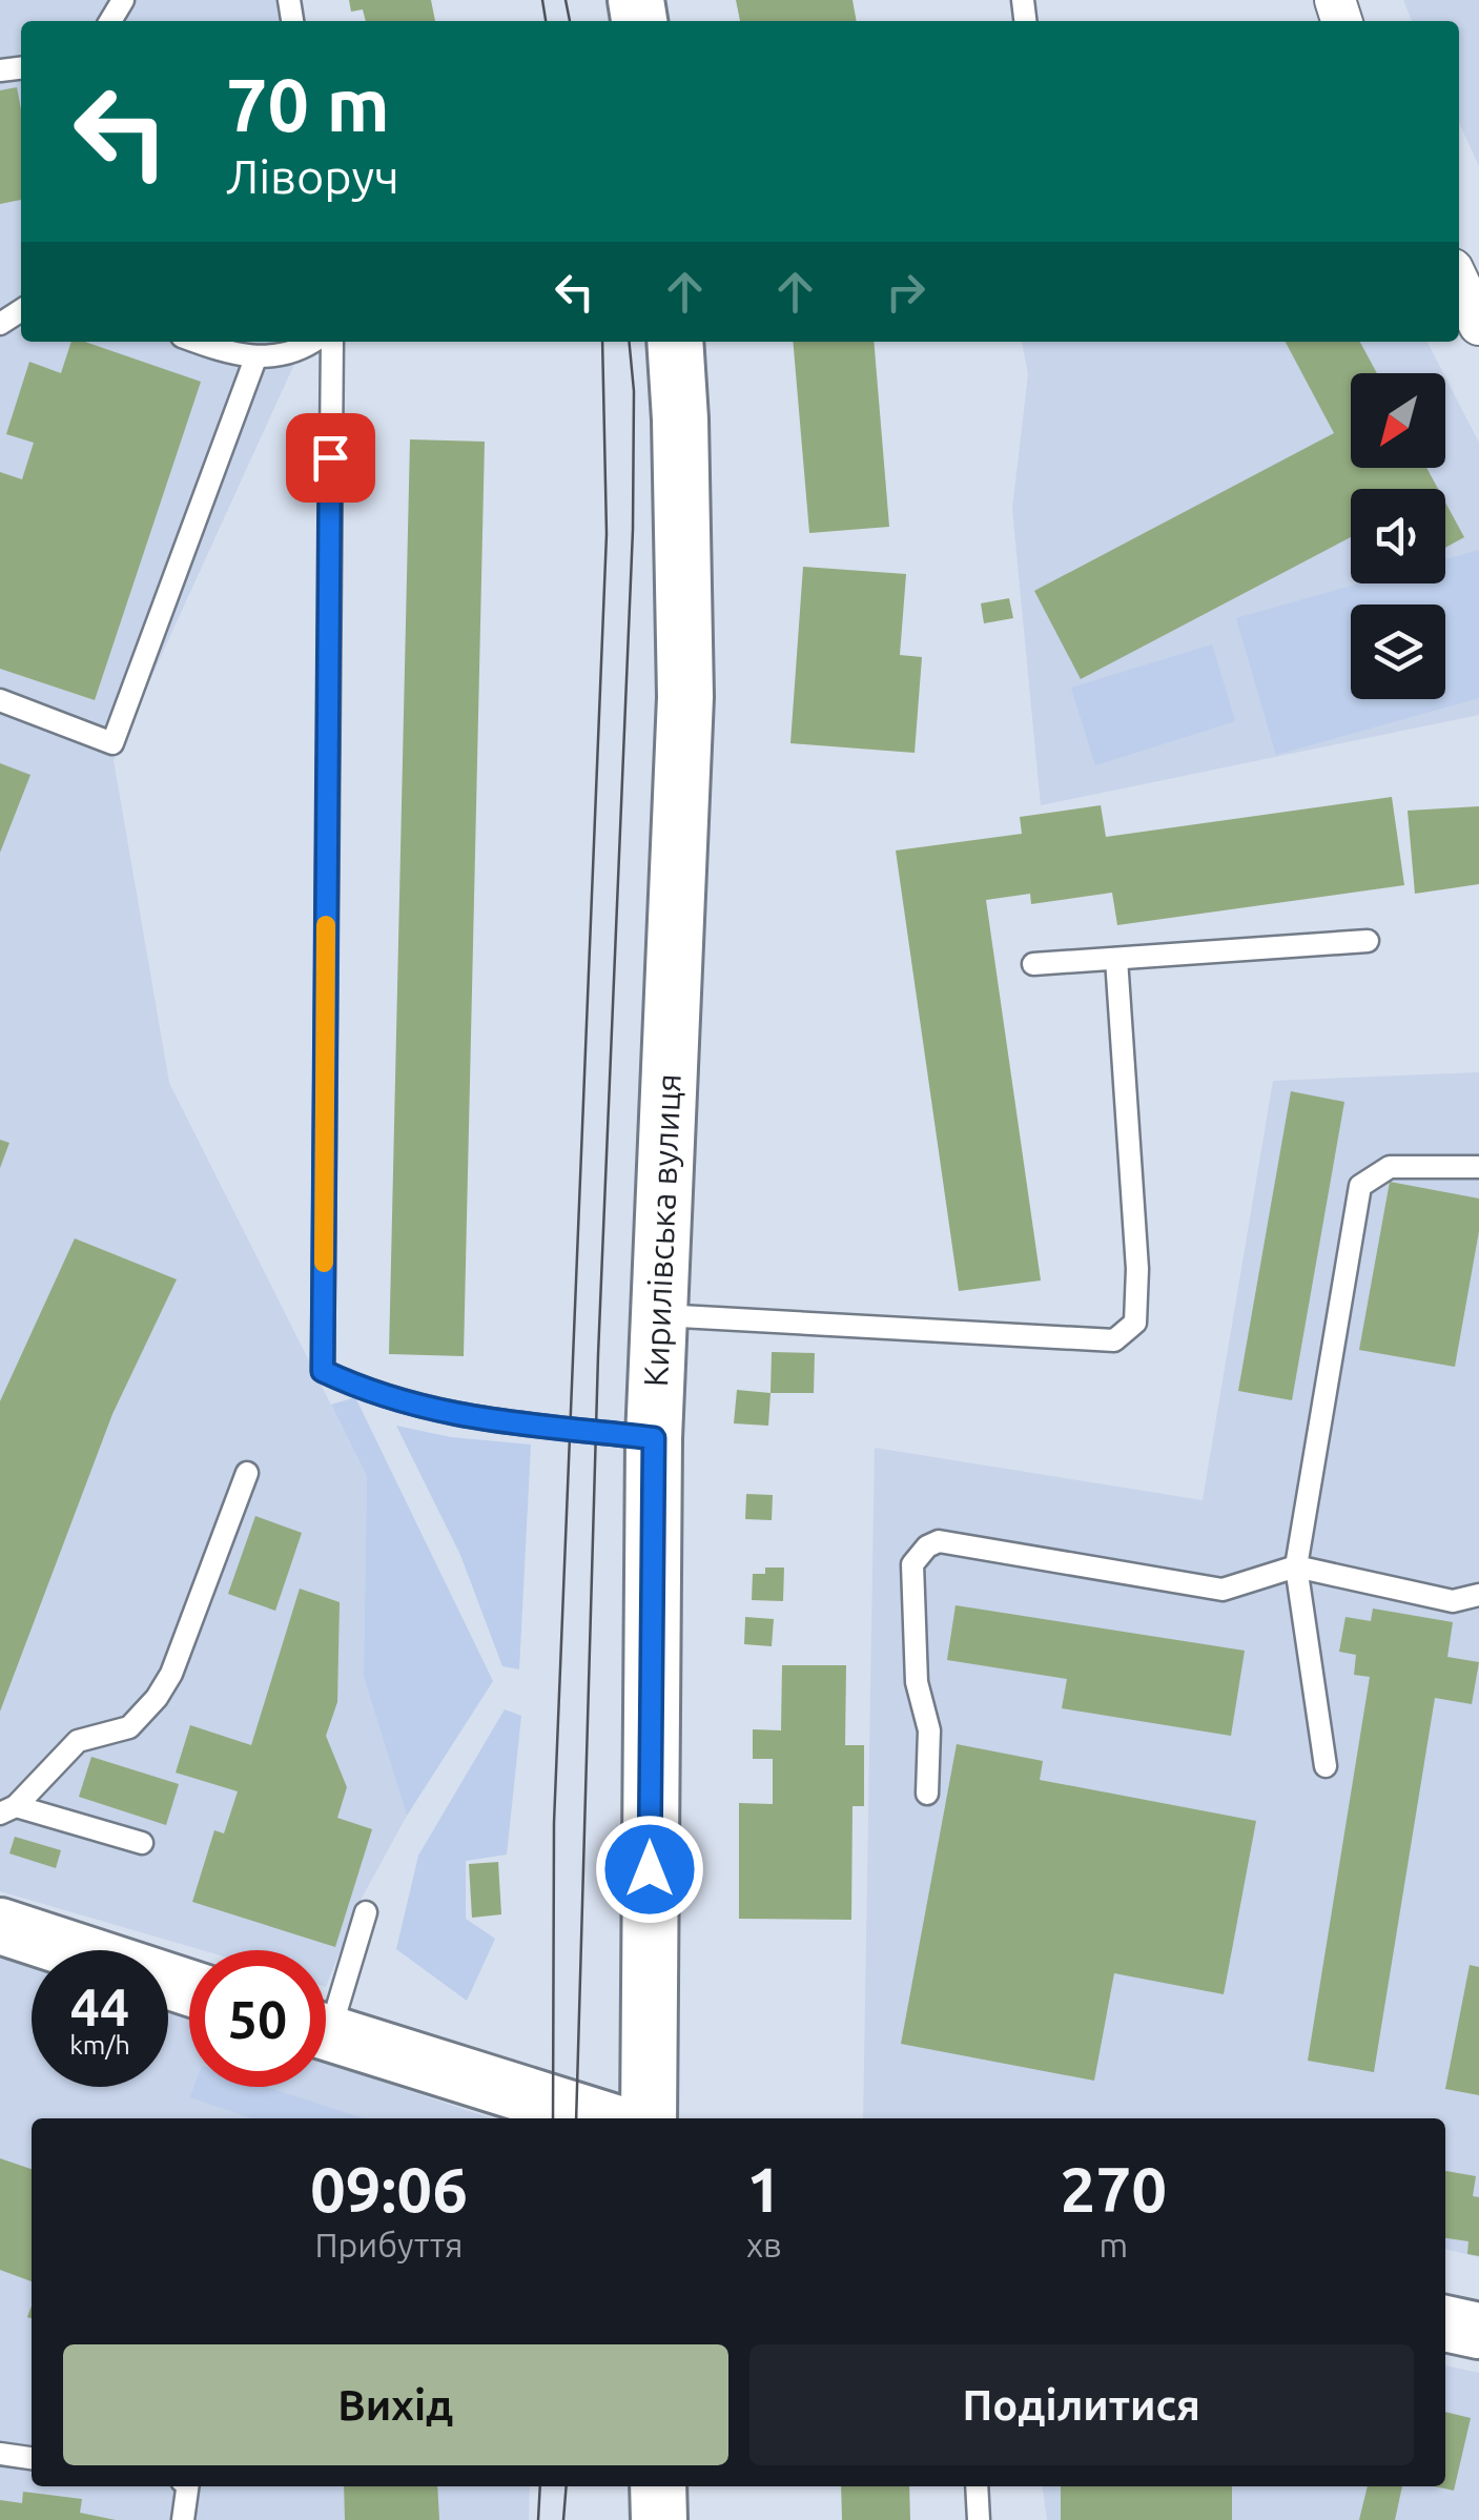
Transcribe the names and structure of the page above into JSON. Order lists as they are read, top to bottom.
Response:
{
  "streets": {
    "main road": ["Кирилівська вулиця"]
  },
  "north": "bottom left",
  "page": {
    "turn": ["70 m", "Ліворуч"],
    "speed": "44 km/h",
    "limit": "50",
    "eta": [
      "09:06",
      "Прибуття",
      "1",
      "хв",
      "270",
      "m"
    ],
    "buttons": ["Вихід", "Поділитися"]
  }
}
